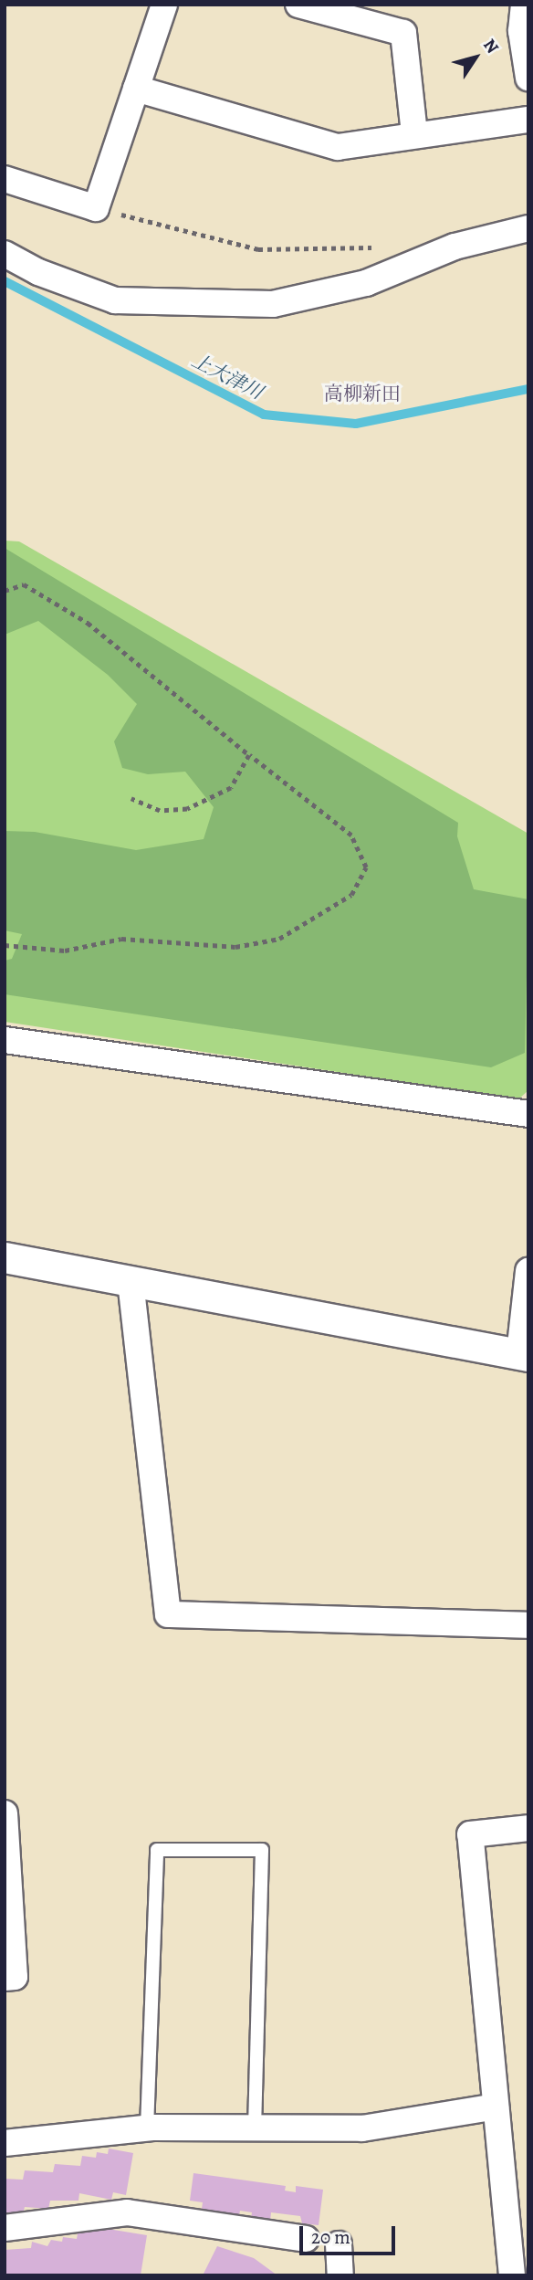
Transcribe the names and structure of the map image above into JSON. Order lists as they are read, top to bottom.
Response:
{
  "districts": ["高柳新田"],
  "water": ["上大津川"],
  "scale_bar": "20 m",
  "north": "top right"
}
